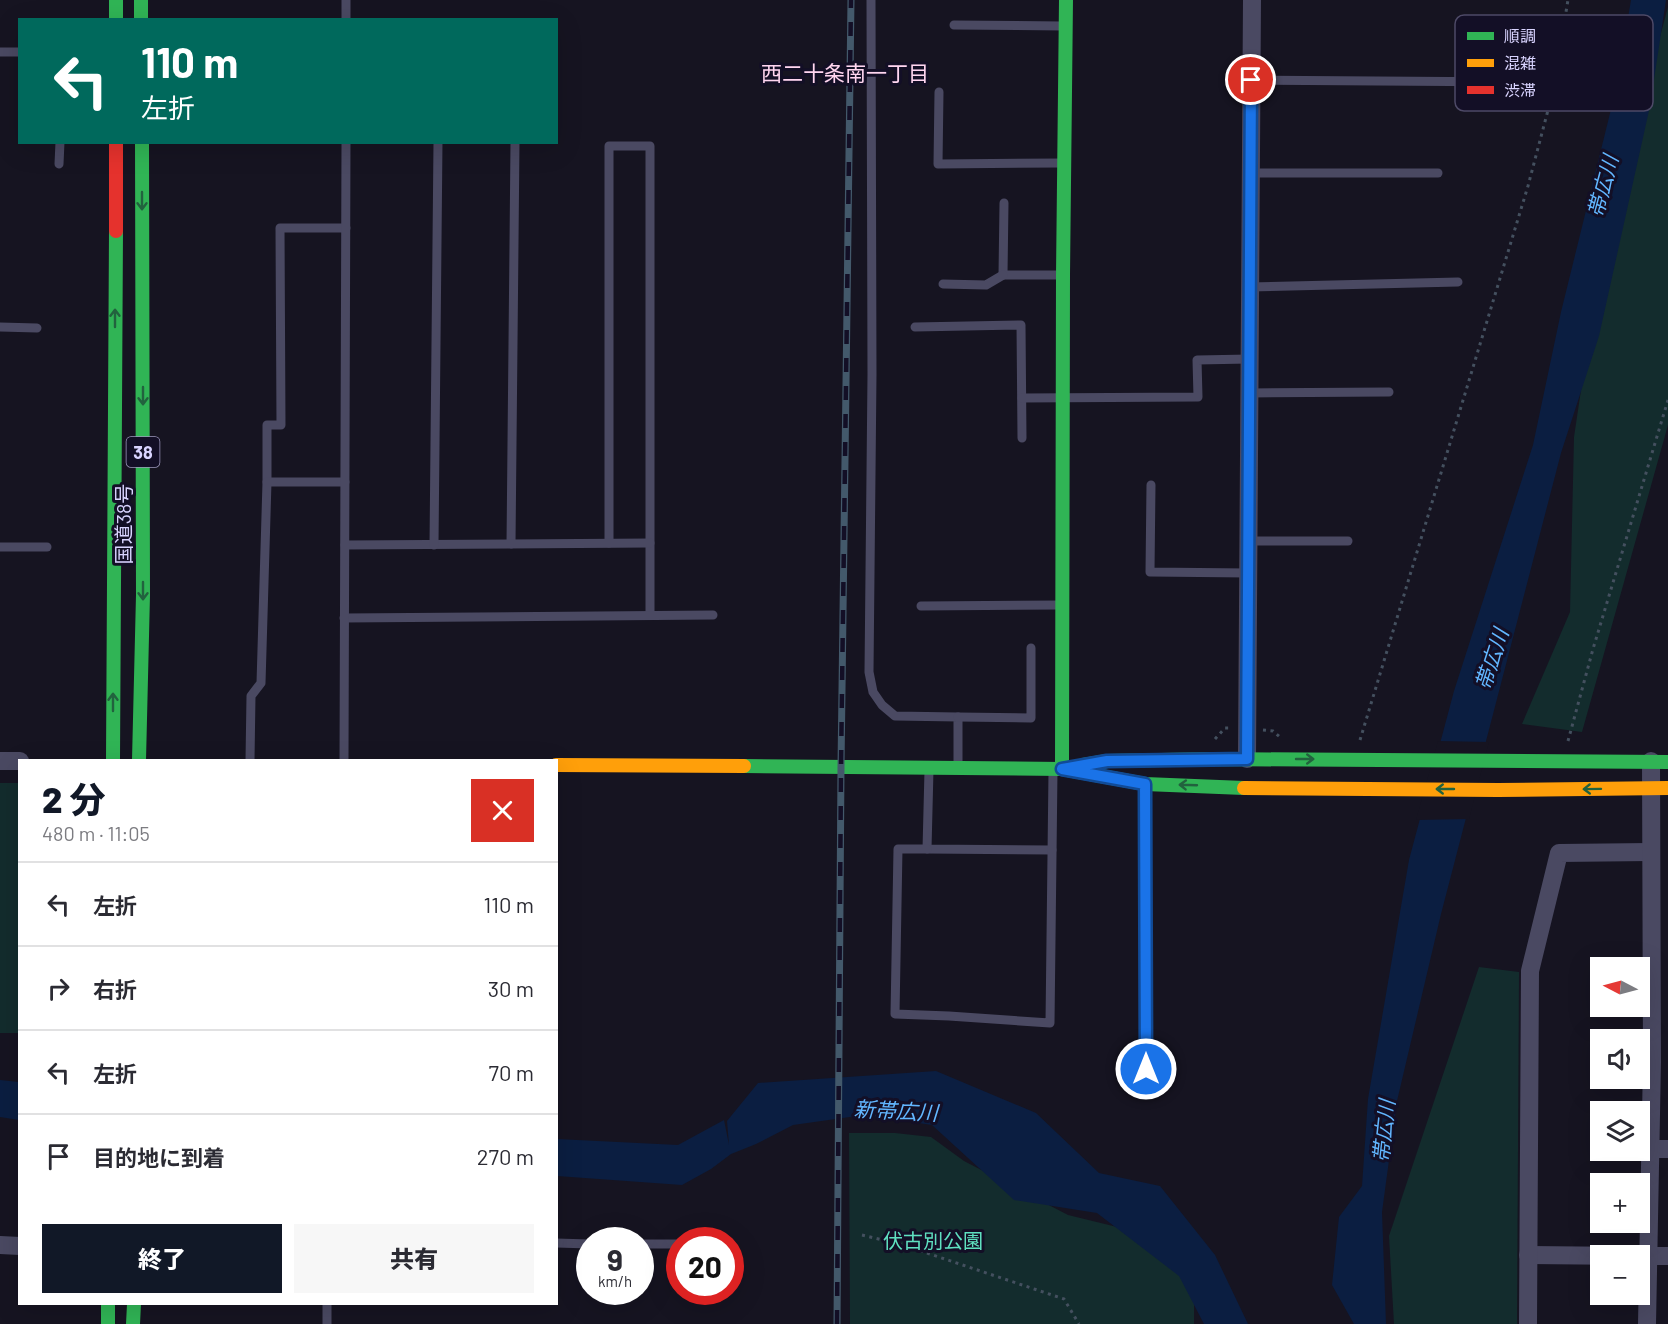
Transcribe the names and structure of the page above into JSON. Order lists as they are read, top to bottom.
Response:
{
  "streets": {
    "main road": ["38", "国道38号"]
  },
  "districts": ["西二十条南一丁目"],
  "water": ["帯広川", "新帯広川"],
  "parks": ["伏古別公園"],
  "legend": ["順調", "混雑", "渋滞"],
  "north": "left",
  "page": {
    "turn": ["110 m", "左折"],
    "heading": ["2 分", "480 m · 11:05"],
    "list": [
      {
        "name": "左折",
        "value": "110 m"
      },
      {
        "name": "右折",
        "value": "30 m"
      },
      {
        "name": "左折",
        "value": "70 m"
      },
      {
        "name": "目的地に到着",
        "value": "270 m"
      }
    ],
    "map_buttons": ["+", "−"],
    "buttons": ["終了", "共有"],
    "speed": "9 km/h",
    "limit": "20"
  }
}
